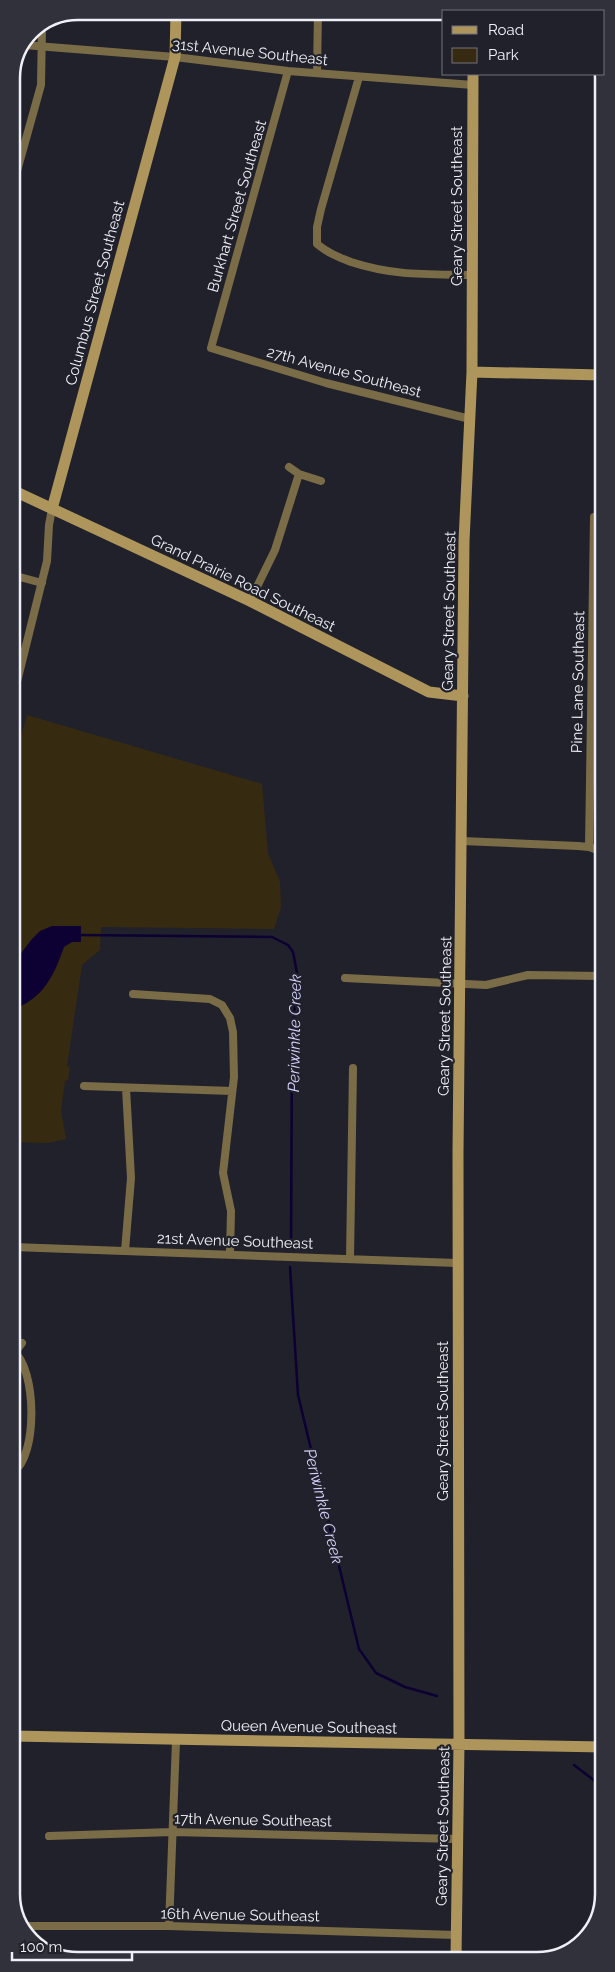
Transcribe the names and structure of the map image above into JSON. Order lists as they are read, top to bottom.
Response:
{
  "streets": {
    "main road": [
      "Geary Street Southeast",
      "Columbus Street Southeast",
      "Grand Prairie Road Southeast",
      "Queen Avenue Southeast"
    ],
    "street": [
      "31st Avenue Southeast",
      "Burkhart Street Southeast",
      "27th Avenue Southeast",
      "Pine Lane Southeast",
      "21st Avenue Southeast",
      "17th Avenue Southeast",
      "16th Avenue Southeast"
    ]
  },
  "crossings": [
    ["31st Avenue Southeast", "Burkhart Street Southeast"],
    ["31st Avenue Southeast", "Geary Street Southeast"],
    ["31st Avenue Southeast", "Columbus Street Southeast"],
    ["Burkhart Street Southeast", "27th Avenue Southeast"],
    ["Geary Street Southeast", "27th Avenue Southeast"],
    ["Geary Street Southeast", "Grand Prairie Road Southeast"],
    ["Geary Street Southeast", "21st Avenue Southeast"],
    ["Geary Street Southeast", "Queen Avenue Southeast"],
    ["Geary Street Southeast", "17th Avenue Southeast"],
    ["Geary Street Southeast", "16th Avenue Southeast"],
    ["Columbus Street Southeast", "Grand Prairie Road Southeast"]
  ],
  "water": ["Periwinkle Creek"],
  "legend": ["Road", "Park"],
  "scale_bar": "100 m"
}
